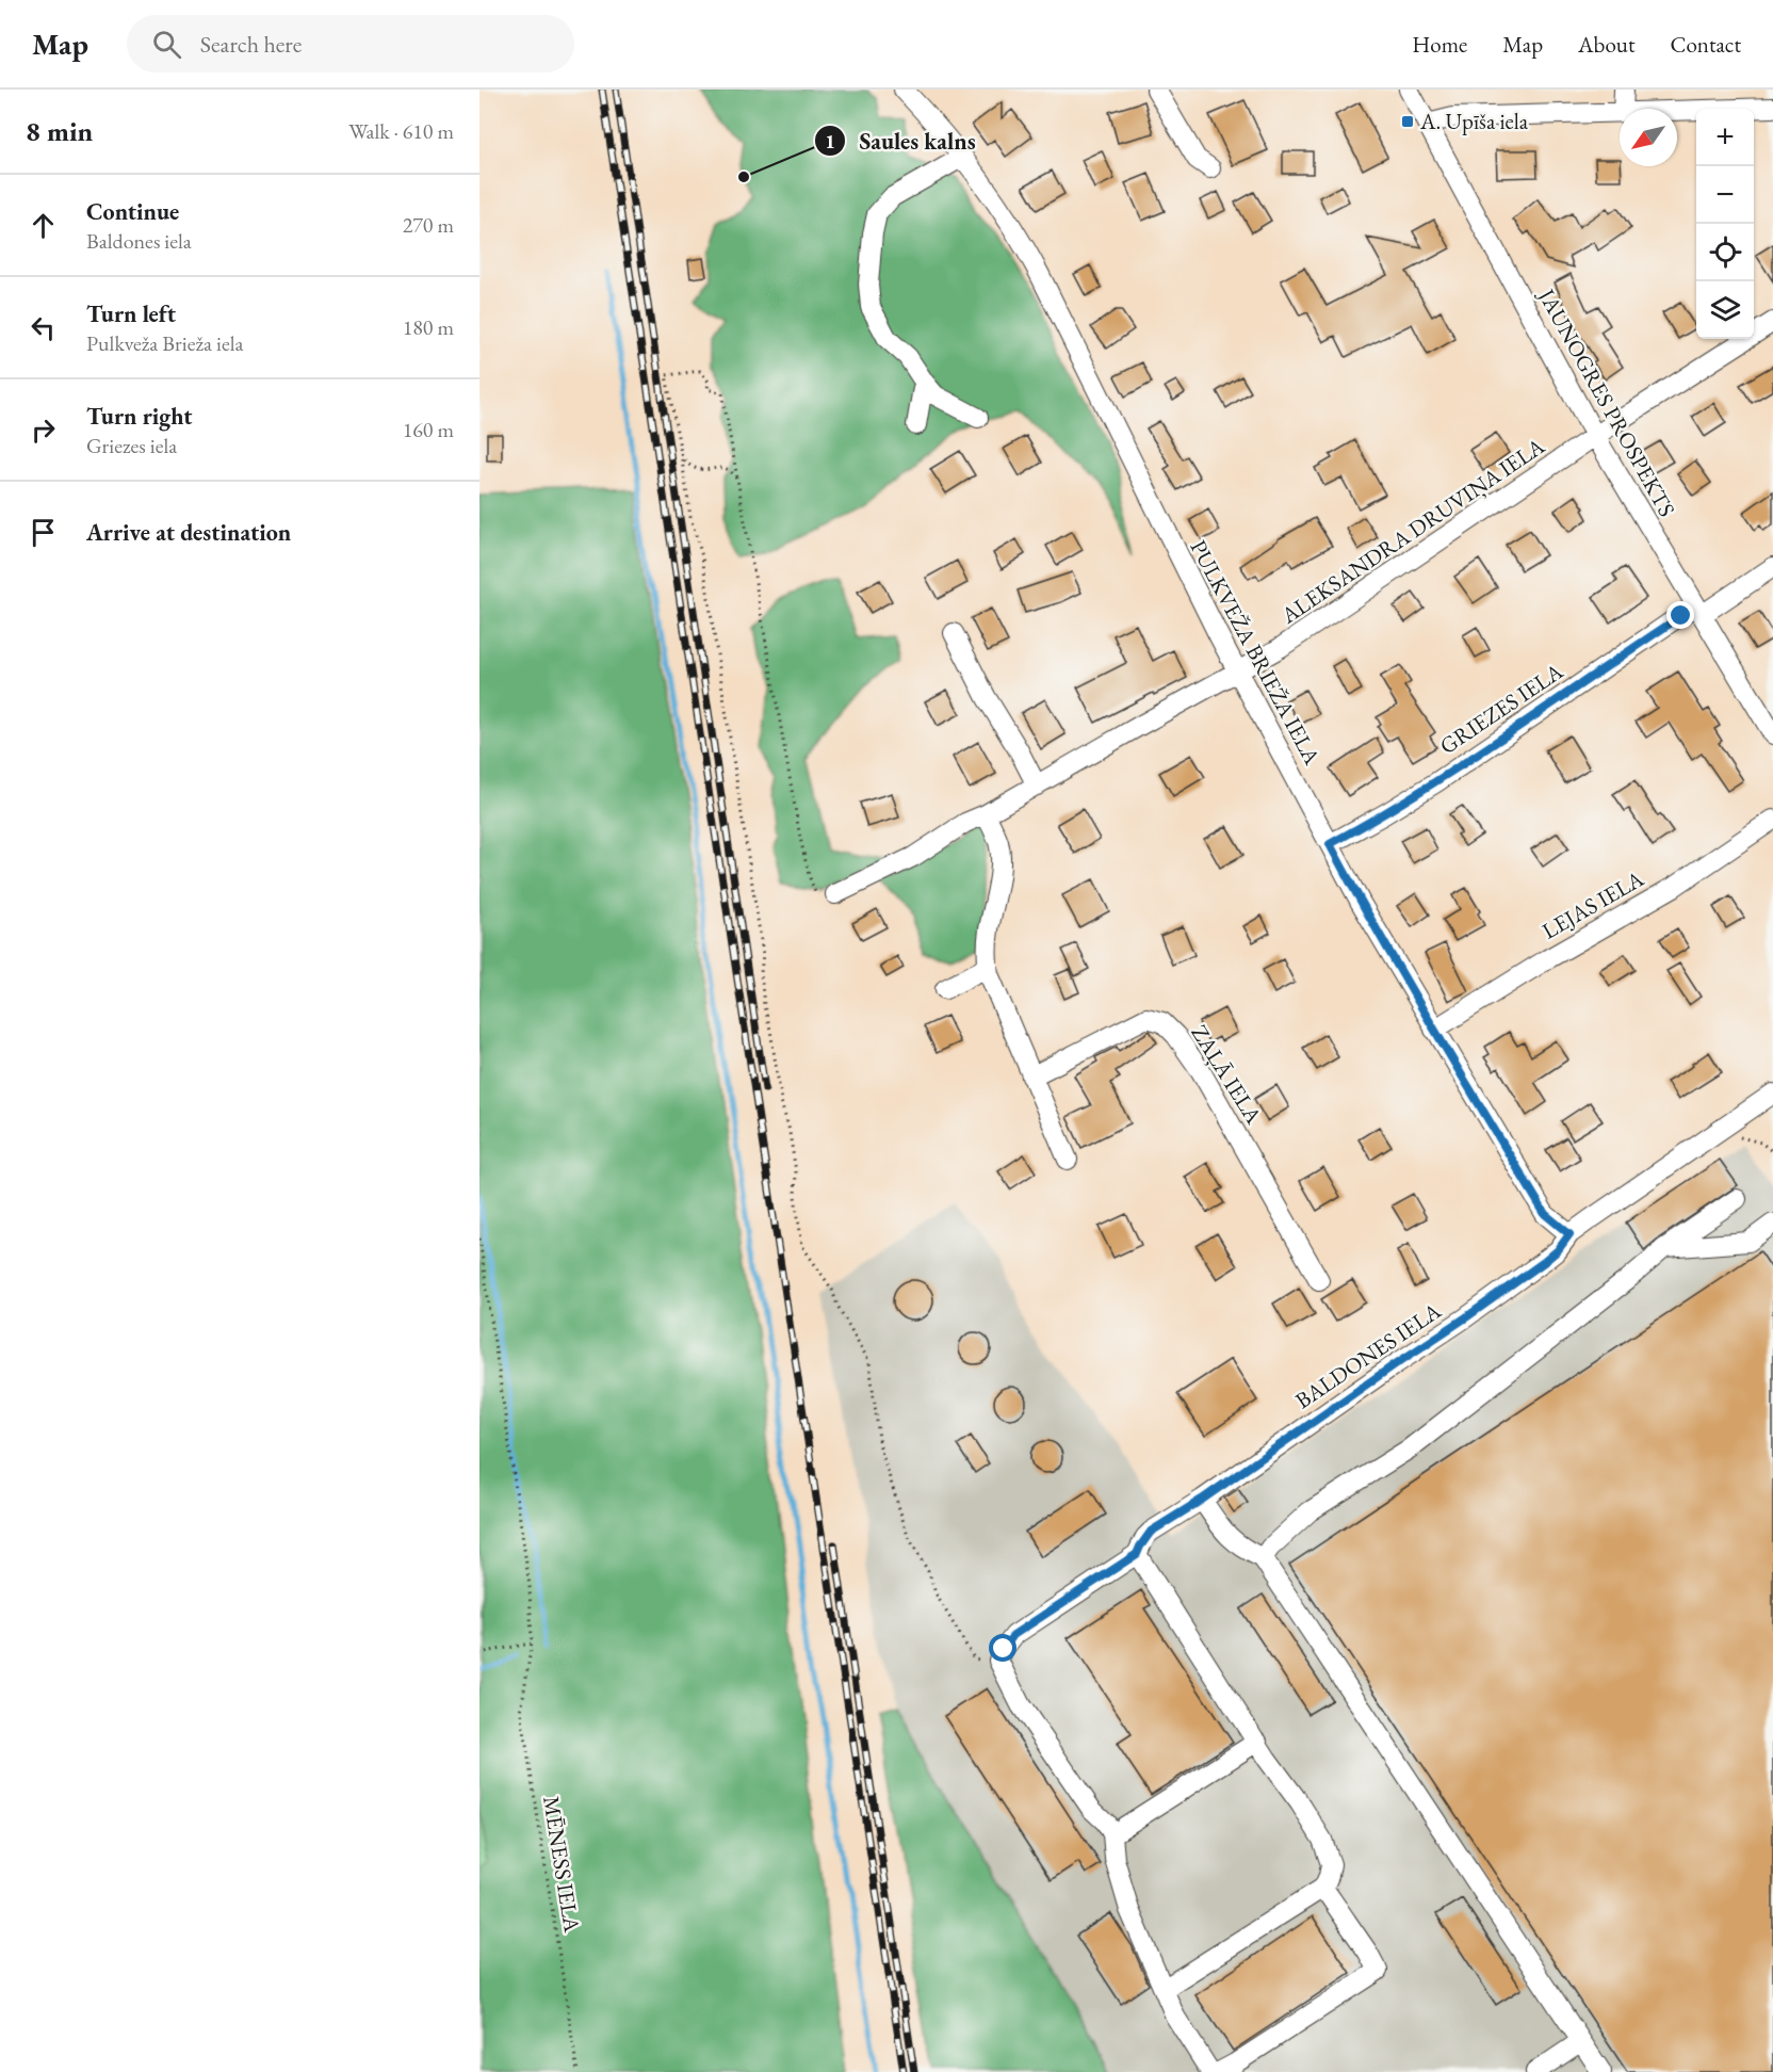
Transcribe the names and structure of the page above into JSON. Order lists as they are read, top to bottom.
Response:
{
  "streets": {
    "street": [
      "JAUNOGRES PROSPEKTS",
      "ALEKSANDRA DRUVIŅA IELA",
      "PULKVEŽA BRIEŽA IELA",
      "GRIEZES IELA",
      "LEJAS IELA",
      "ZAĻĀ IELA",
      "BALDONES IELA"
    ],
    "path": ["MĒNESS IELA"]
  },
  "crossings": [
    ["JAUNOGRES PROSPEKTS", "ALEKSANDRA DRUVIŅA IELA"],
    ["JAUNOGRES PROSPEKTS", "GRIEZES IELA"],
    ["ALEKSANDRA DRUVIŅA IELA", "PULKVEŽA BRIEŽA IELA"],
    ["PULKVEŽA BRIEŽA IELA", "GRIEZES IELA"],
    ["PULKVEŽA BRIEŽA IELA", "LEJAS IELA"],
    ["PULKVEŽA BRIEŽA IELA", "BALDONES IELA"]
  ],
  "places": {
    "transit": ["A. Upīša iela"],
    "other": ["Saules kalns"]
  },
  "north": "bottom left",
  "page": {
    "header": "Map",
    "search": "Search here",
    "nav": [
      "Home",
      "Map",
      "About",
      "Contact"
    ],
    "heading": ["8 min", "Walk · 610 m"],
    "map_buttons": ["+", "−"],
    "list": [
      ["Continue", "Baldones iela", "270 m"],
      ["Turn left", "Pulkveža Brieža iela", "180 m"],
      ["Turn right", "Griezes iela", "160 m"],
      "Arrive at destination"
    ]
  }
}
